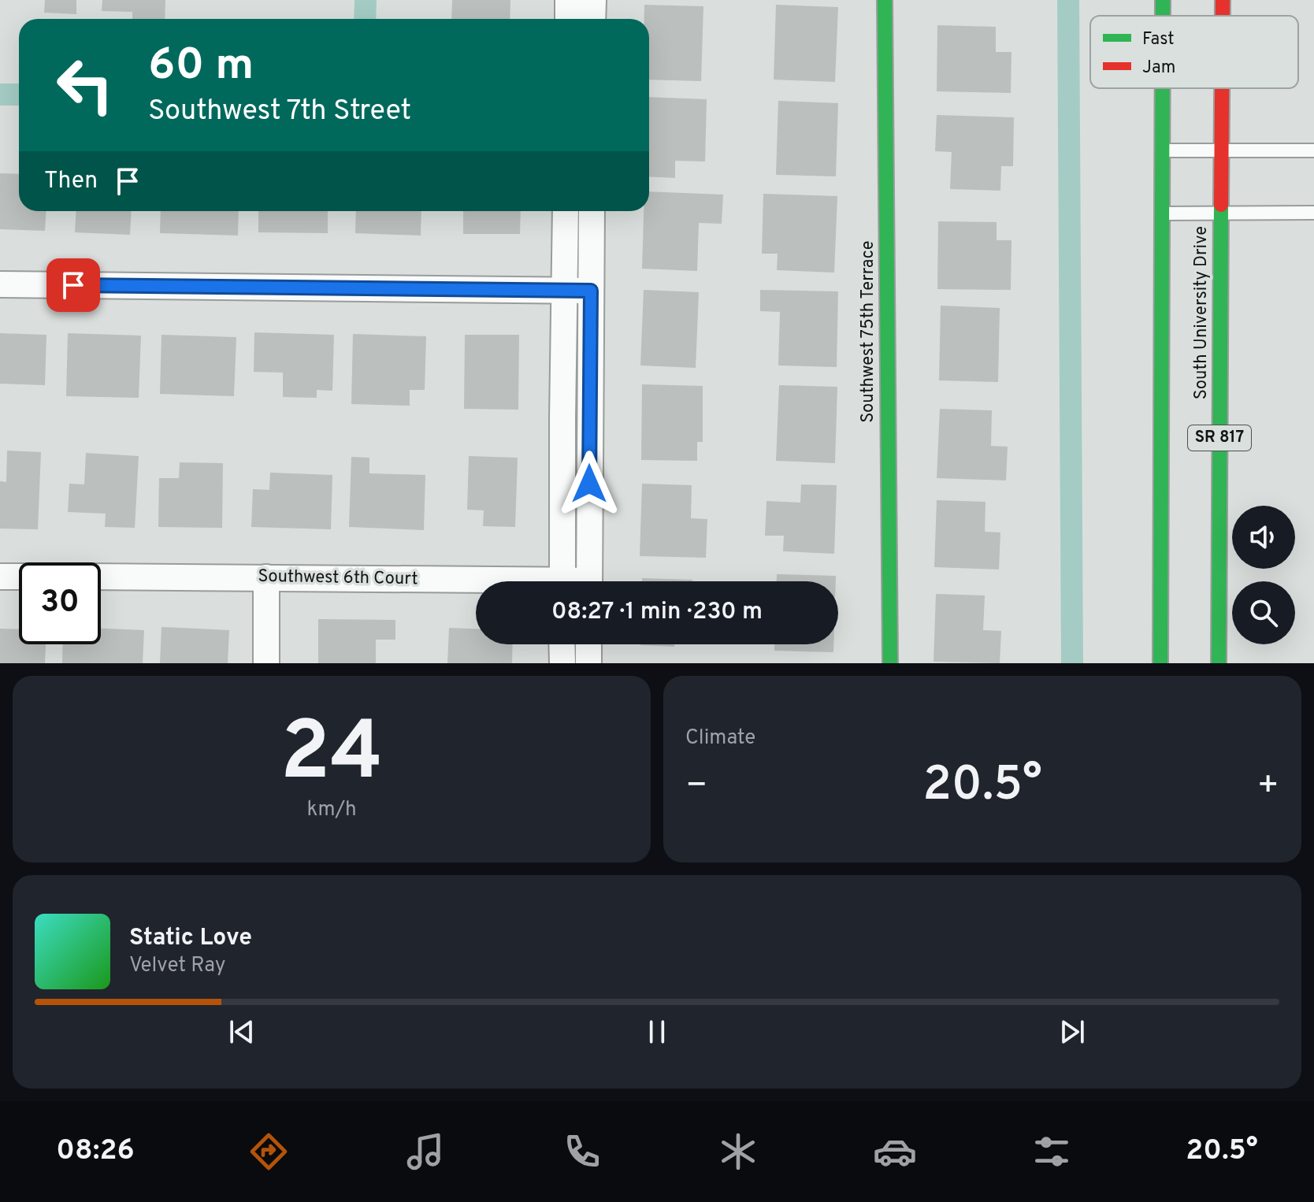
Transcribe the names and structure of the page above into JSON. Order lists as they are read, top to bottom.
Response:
{
  "streets": {
    "main road": ["South University Drive", "Southwest 75th Terrace", "SR 817"],
    "street": ["Southwest 6th Court"]
  },
  "legend": ["Fast", "Jam"],
  "page": {
    "turn": ["60 m", "Southwest 7th Street"],
    "then": "Then",
    "limit": "30",
    "trip": "08:27 · 1 min · 230 m",
    "tile": [
      ["24", "km/h"],
      "Climate"
    ],
    "heat": ["−", "20.5°", "+"],
    "song": ["Static Love", "Velvet Ray"],
    "tabs": ["08:26", "20.5°"]
  }
}
